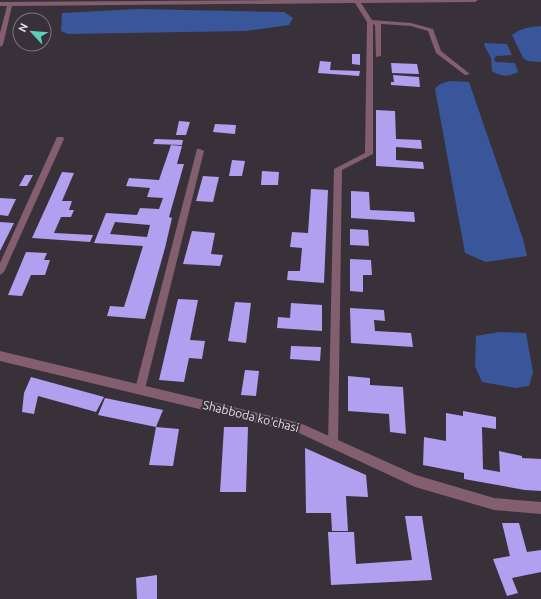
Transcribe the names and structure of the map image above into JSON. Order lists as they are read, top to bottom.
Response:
{
  "streets": {
    "street": ["Shabboda koʻchasi"]
  },
  "north": "top left"
}
